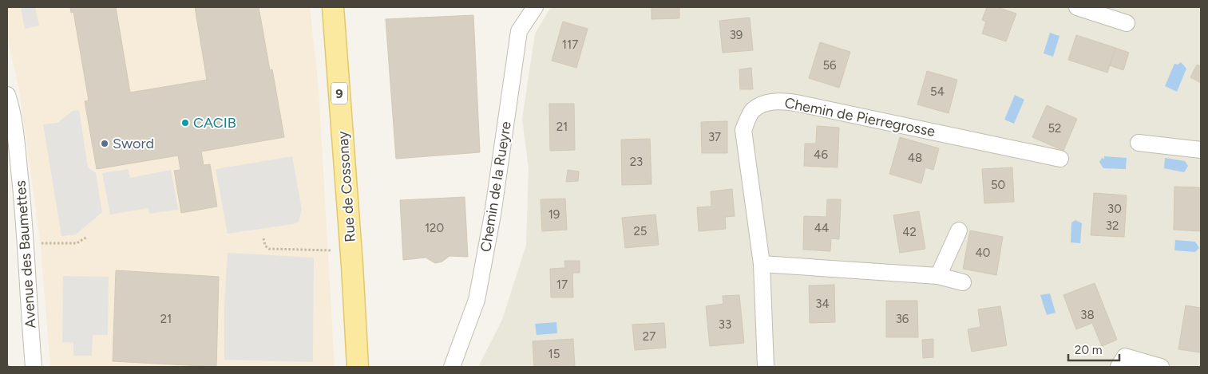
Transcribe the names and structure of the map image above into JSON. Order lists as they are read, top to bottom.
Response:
{
  "streets": {
    "main road": ["9", "Rue de Cossonay"],
    "street": ["Chemin de Pierregrosse", "Chemin de la Rueyre", "Avenue des Baumettes"]
  },
  "places": ["CACIB", "Sword"],
  "house_numbers": [
    "39",
    "117",
    "56",
    "54",
    "21",
    "52",
    "37",
    "46",
    "48",
    "23",
    "50",
    "30",
    "19",
    "32",
    "120",
    "44",
    "25",
    "42",
    "40",
    "17",
    "34",
    "38",
    "21",
    "36",
    "33",
    "27",
    "15"
  ],
  "scale_bar": "20 m"
}
